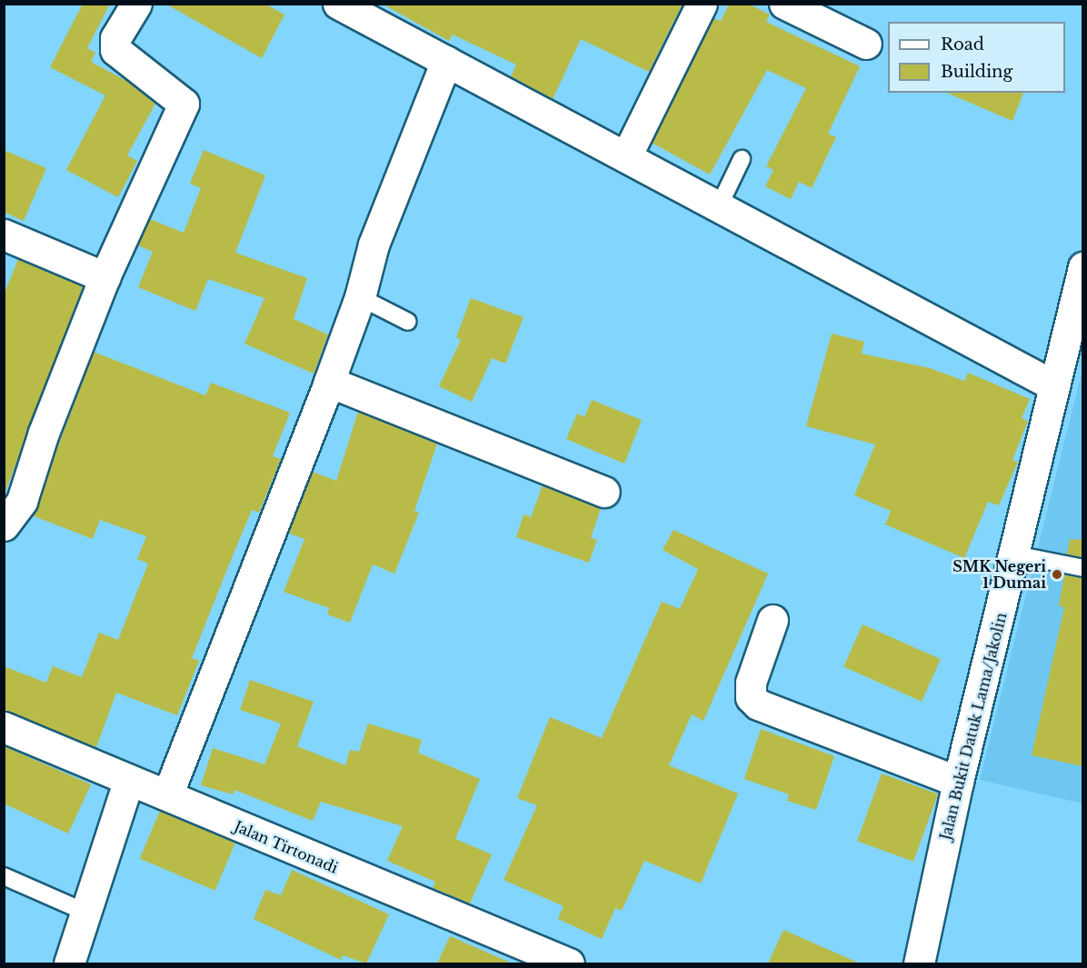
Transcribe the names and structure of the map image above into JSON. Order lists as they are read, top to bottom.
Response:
{
  "streets": {
    "street": ["Jalan Bukit Datuk Lama/Jakolin", "Jalan Tirtonadi"]
  },
  "places": ["SMK Negeri 1 Dumai"],
  "legend": ["Road", "Building"]
}
